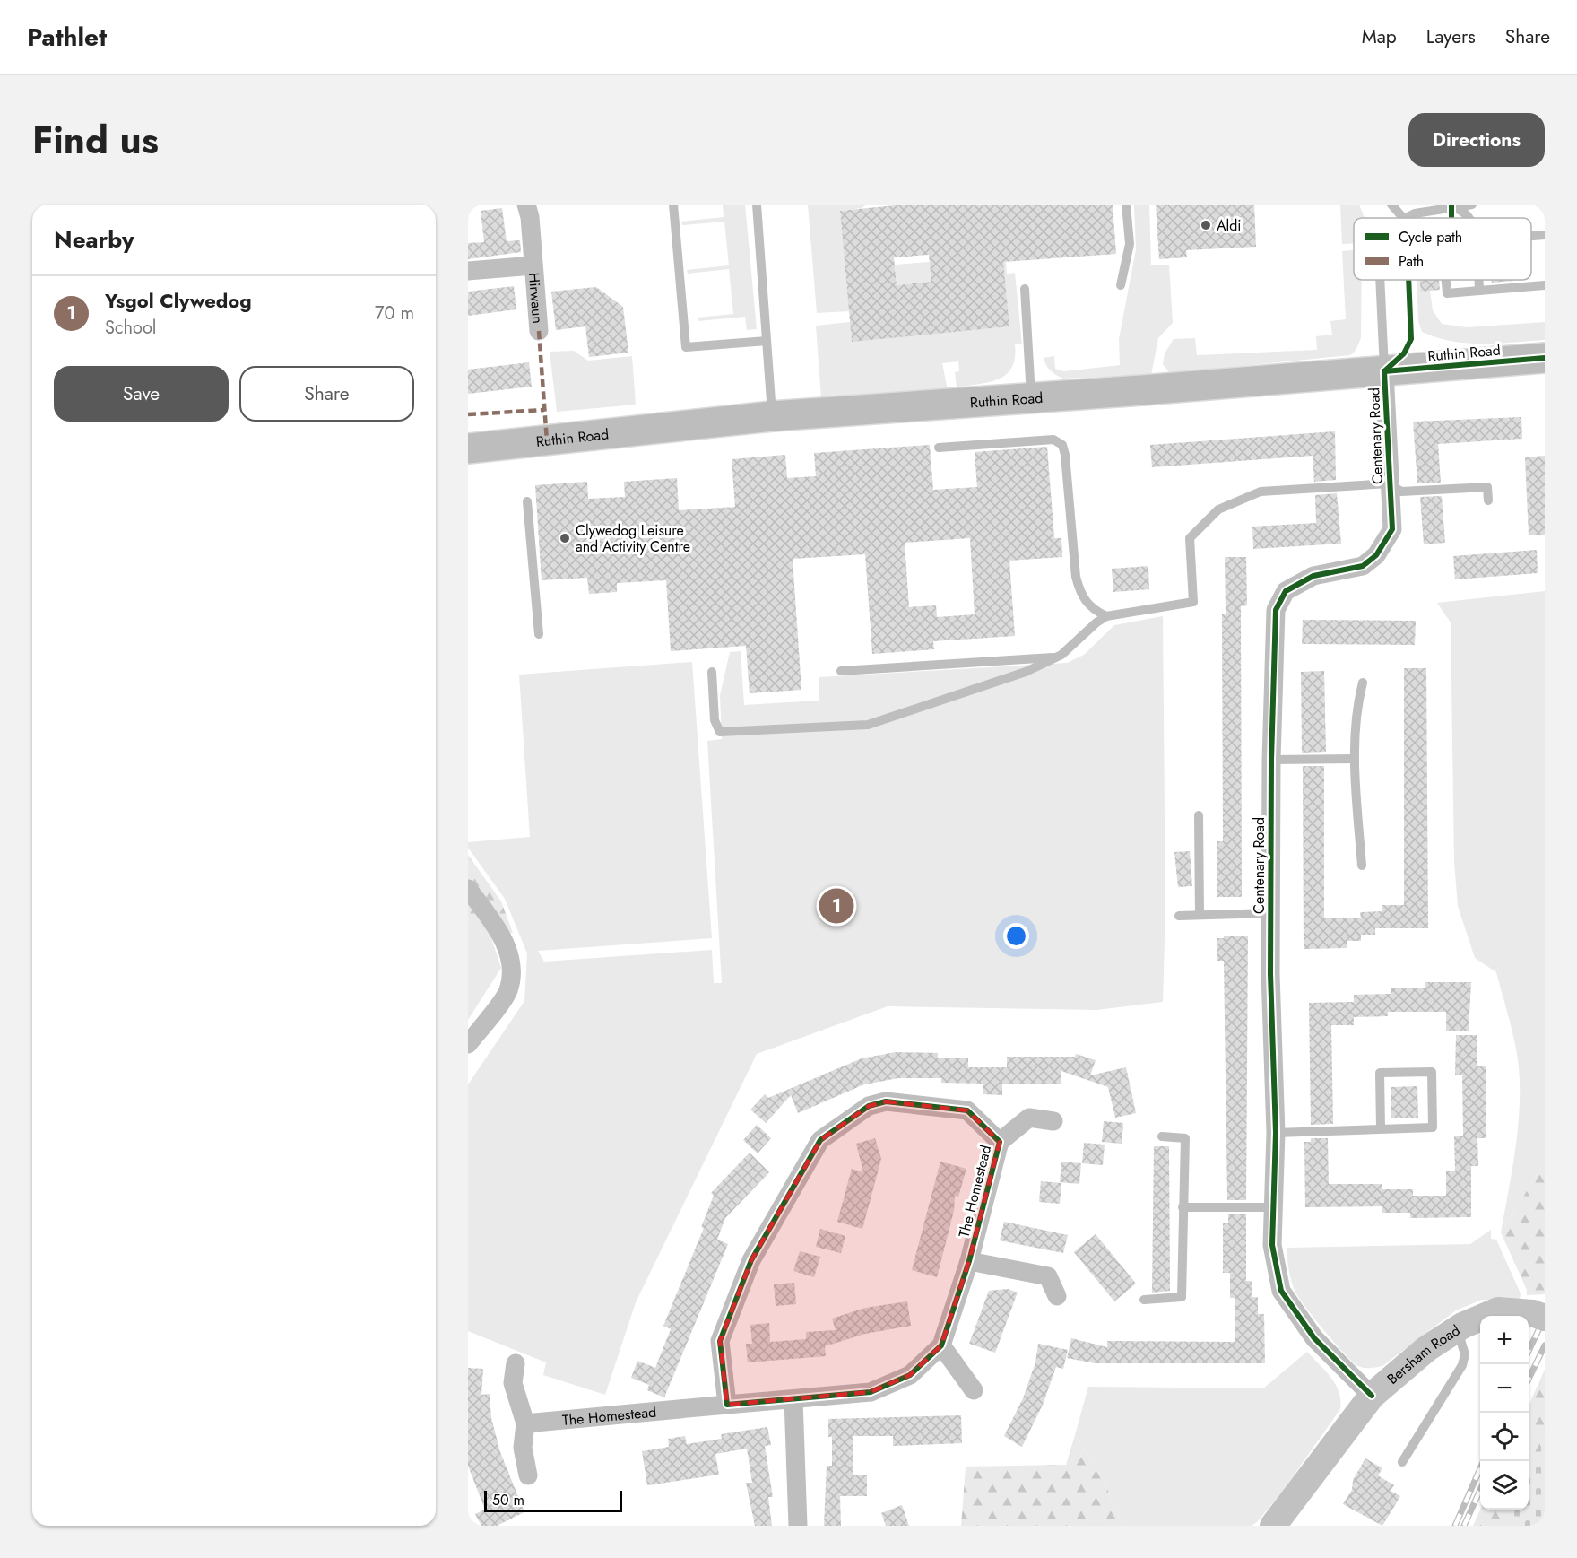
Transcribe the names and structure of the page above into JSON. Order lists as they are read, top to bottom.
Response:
{
  "streets": {
    "main road": ["Ruthin Road", "Bersham Road"],
    "street": ["Hirwaun", "Centenary Road", "The Homestead"]
  },
  "crossings": [
    ["Ruthin Road", "Centenary Road"],
    ["Centenary Road", "Bersham Road"]
  ],
  "places": ["Aldi", "Clywedog Leisure and Activity Centre"],
  "legend": ["Cycle path", "Path"],
  "scale_bar": "50 m",
  "page": {
    "header": "Pathlet",
    "nav": ["Map", "Layers", "Share"],
    "title": "Find us",
    "buttons": [
      "Directions",
      ["Save", "Share"]
    ],
    "heading": "Nearby",
    "list": [
      {
        "mark": "1",
        "name": "Ysgol Clywedog",
        "note": "School",
        "value": "70 m"
      }
    ],
    "pins": "1",
    "map_buttons": ["+", "−"],
    "scale": "50 m"
  }
}
